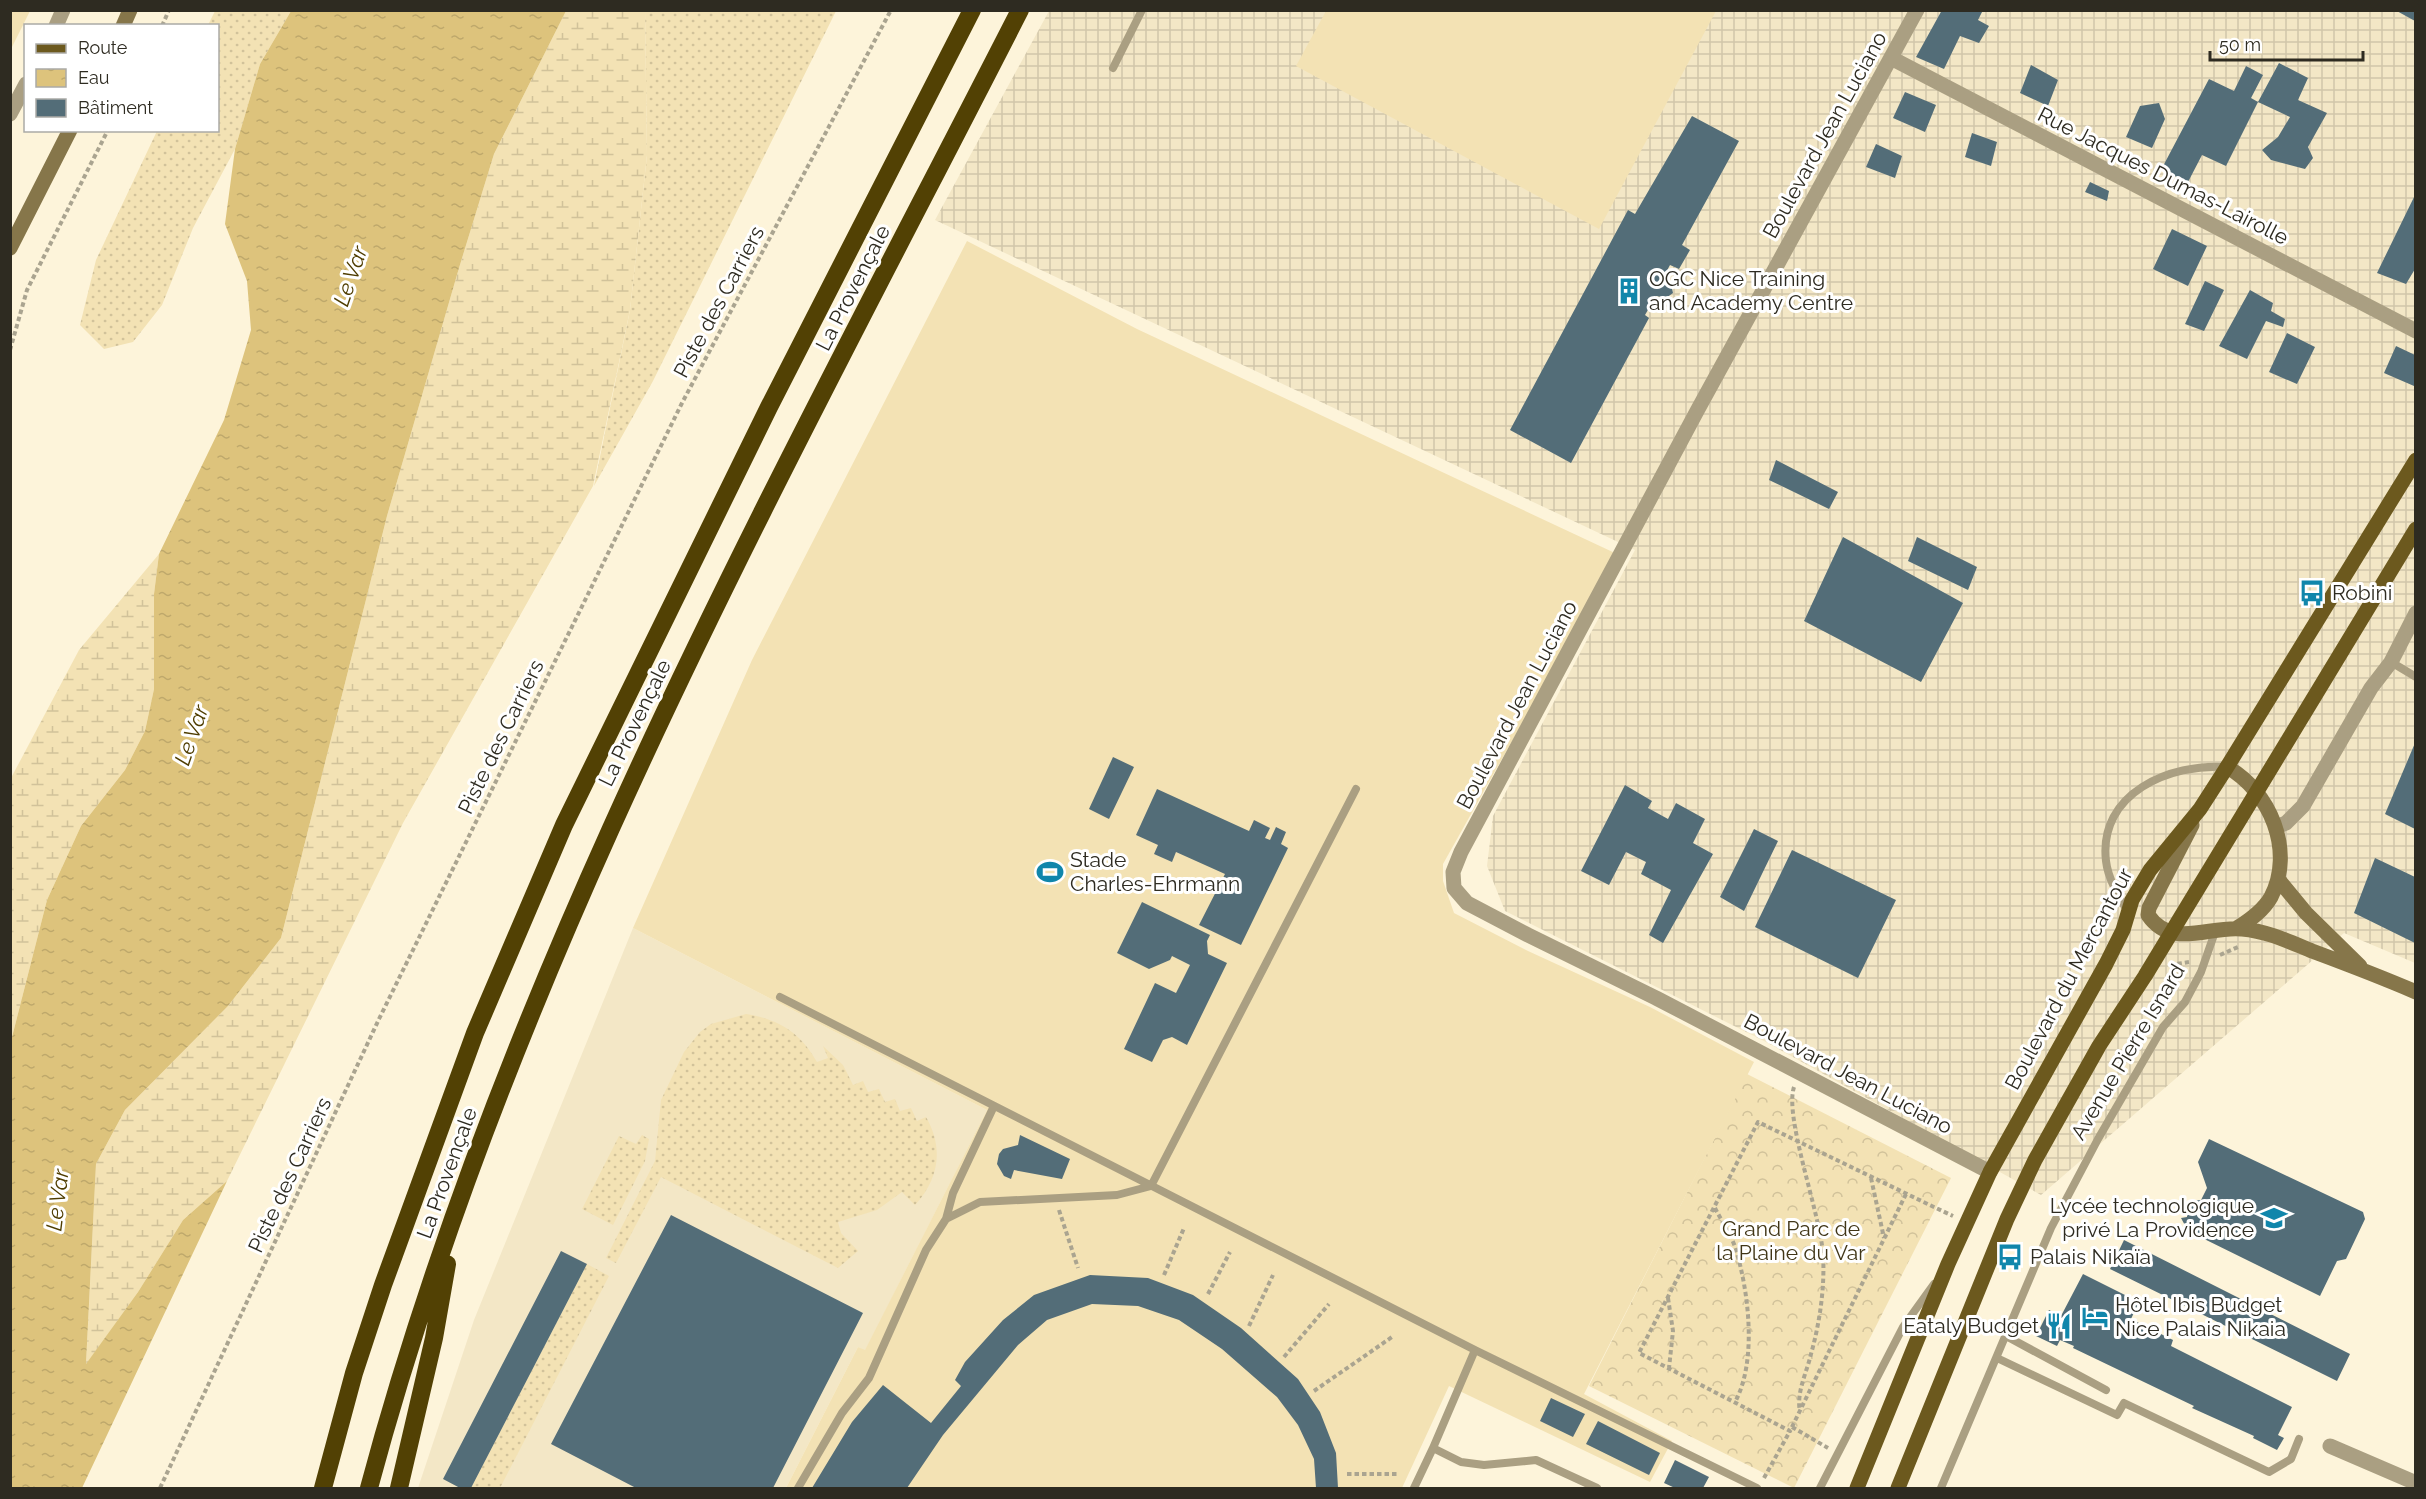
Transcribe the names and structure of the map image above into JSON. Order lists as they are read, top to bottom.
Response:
{
  "streets": {
    "highway": ["La Provençale"],
    "main road": ["Boulevard du Mercantour"],
    "street": ["Boulevard Jean Luciano", "Rue Jacques Dumas-Lairolle"],
    "lane": ["Avenue Pierre Isnard"],
    "path": ["Piste des Carriers"]
  },
  "crossings": [
    ["Boulevard Jean Luciano", "Rue Jacques Dumas-Lairolle"],
    ["Boulevard Jean Luciano", "Boulevard du Mercantour"]
  ],
  "water": ["Le Var"],
  "parks": ["Grand Parc de la Plaine du Var"],
  "places": {
    "building": ["OGC Nice Training and Academy Centre"],
    "bus stop": ["Robini", "Palais Nikaïa"],
    "sports": ["Stade Charles-Ehrmann"],
    "school or university": ["Lycée technologique privé La Providence"],
    "hotel": ["Hôtel Ibis Budget Nice Palais Nikaia"],
    "restaurant": ["Eataly Budget"]
  },
  "legend": ["Route", "Eau", "Bâtiment"],
  "scale_bar": "50 m"
}
